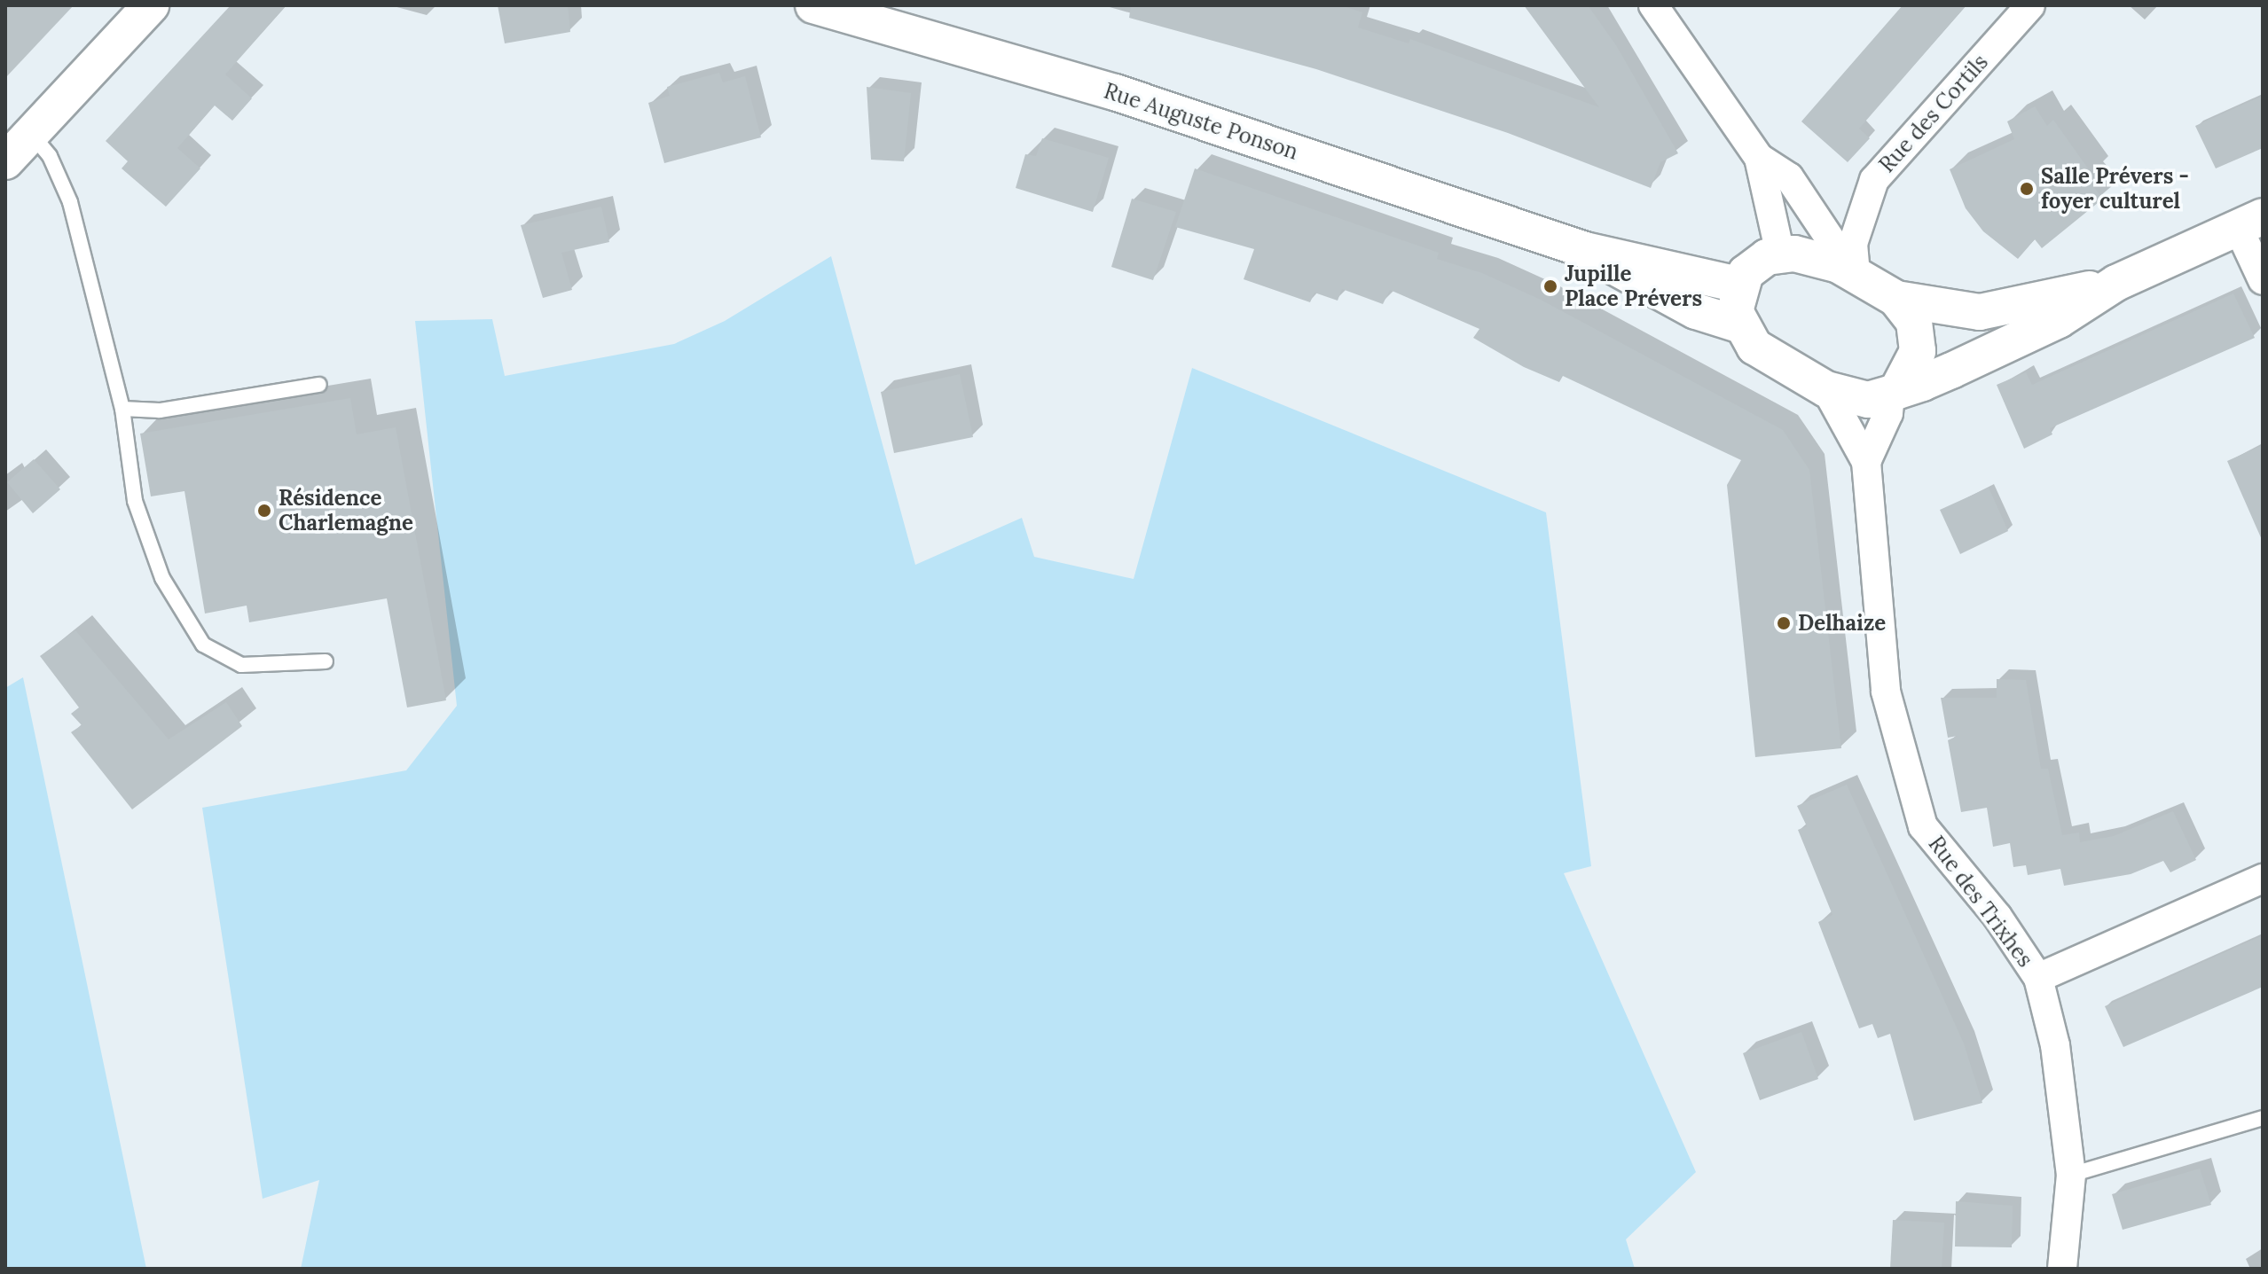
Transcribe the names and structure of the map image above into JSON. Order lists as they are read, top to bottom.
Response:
{
  "streets": {
    "street": ["Rue des Cortils", "Rue Auguste Ponson", "Rue des Trixhes"]
  },
  "crossings": [
    ["Rue des Cortils", "Rue Auguste Ponson"],
    ["Rue des Cortils", "Rue des Trixhes"],
    ["Rue Auguste Ponson", "Rue des Trixhes"]
  ],
  "places": [
    "Salle Prévers - foyer culturel",
    "Jupille Place Prévers",
    "Résidence Charlemagne",
    "Delhaize"
  ]
}
